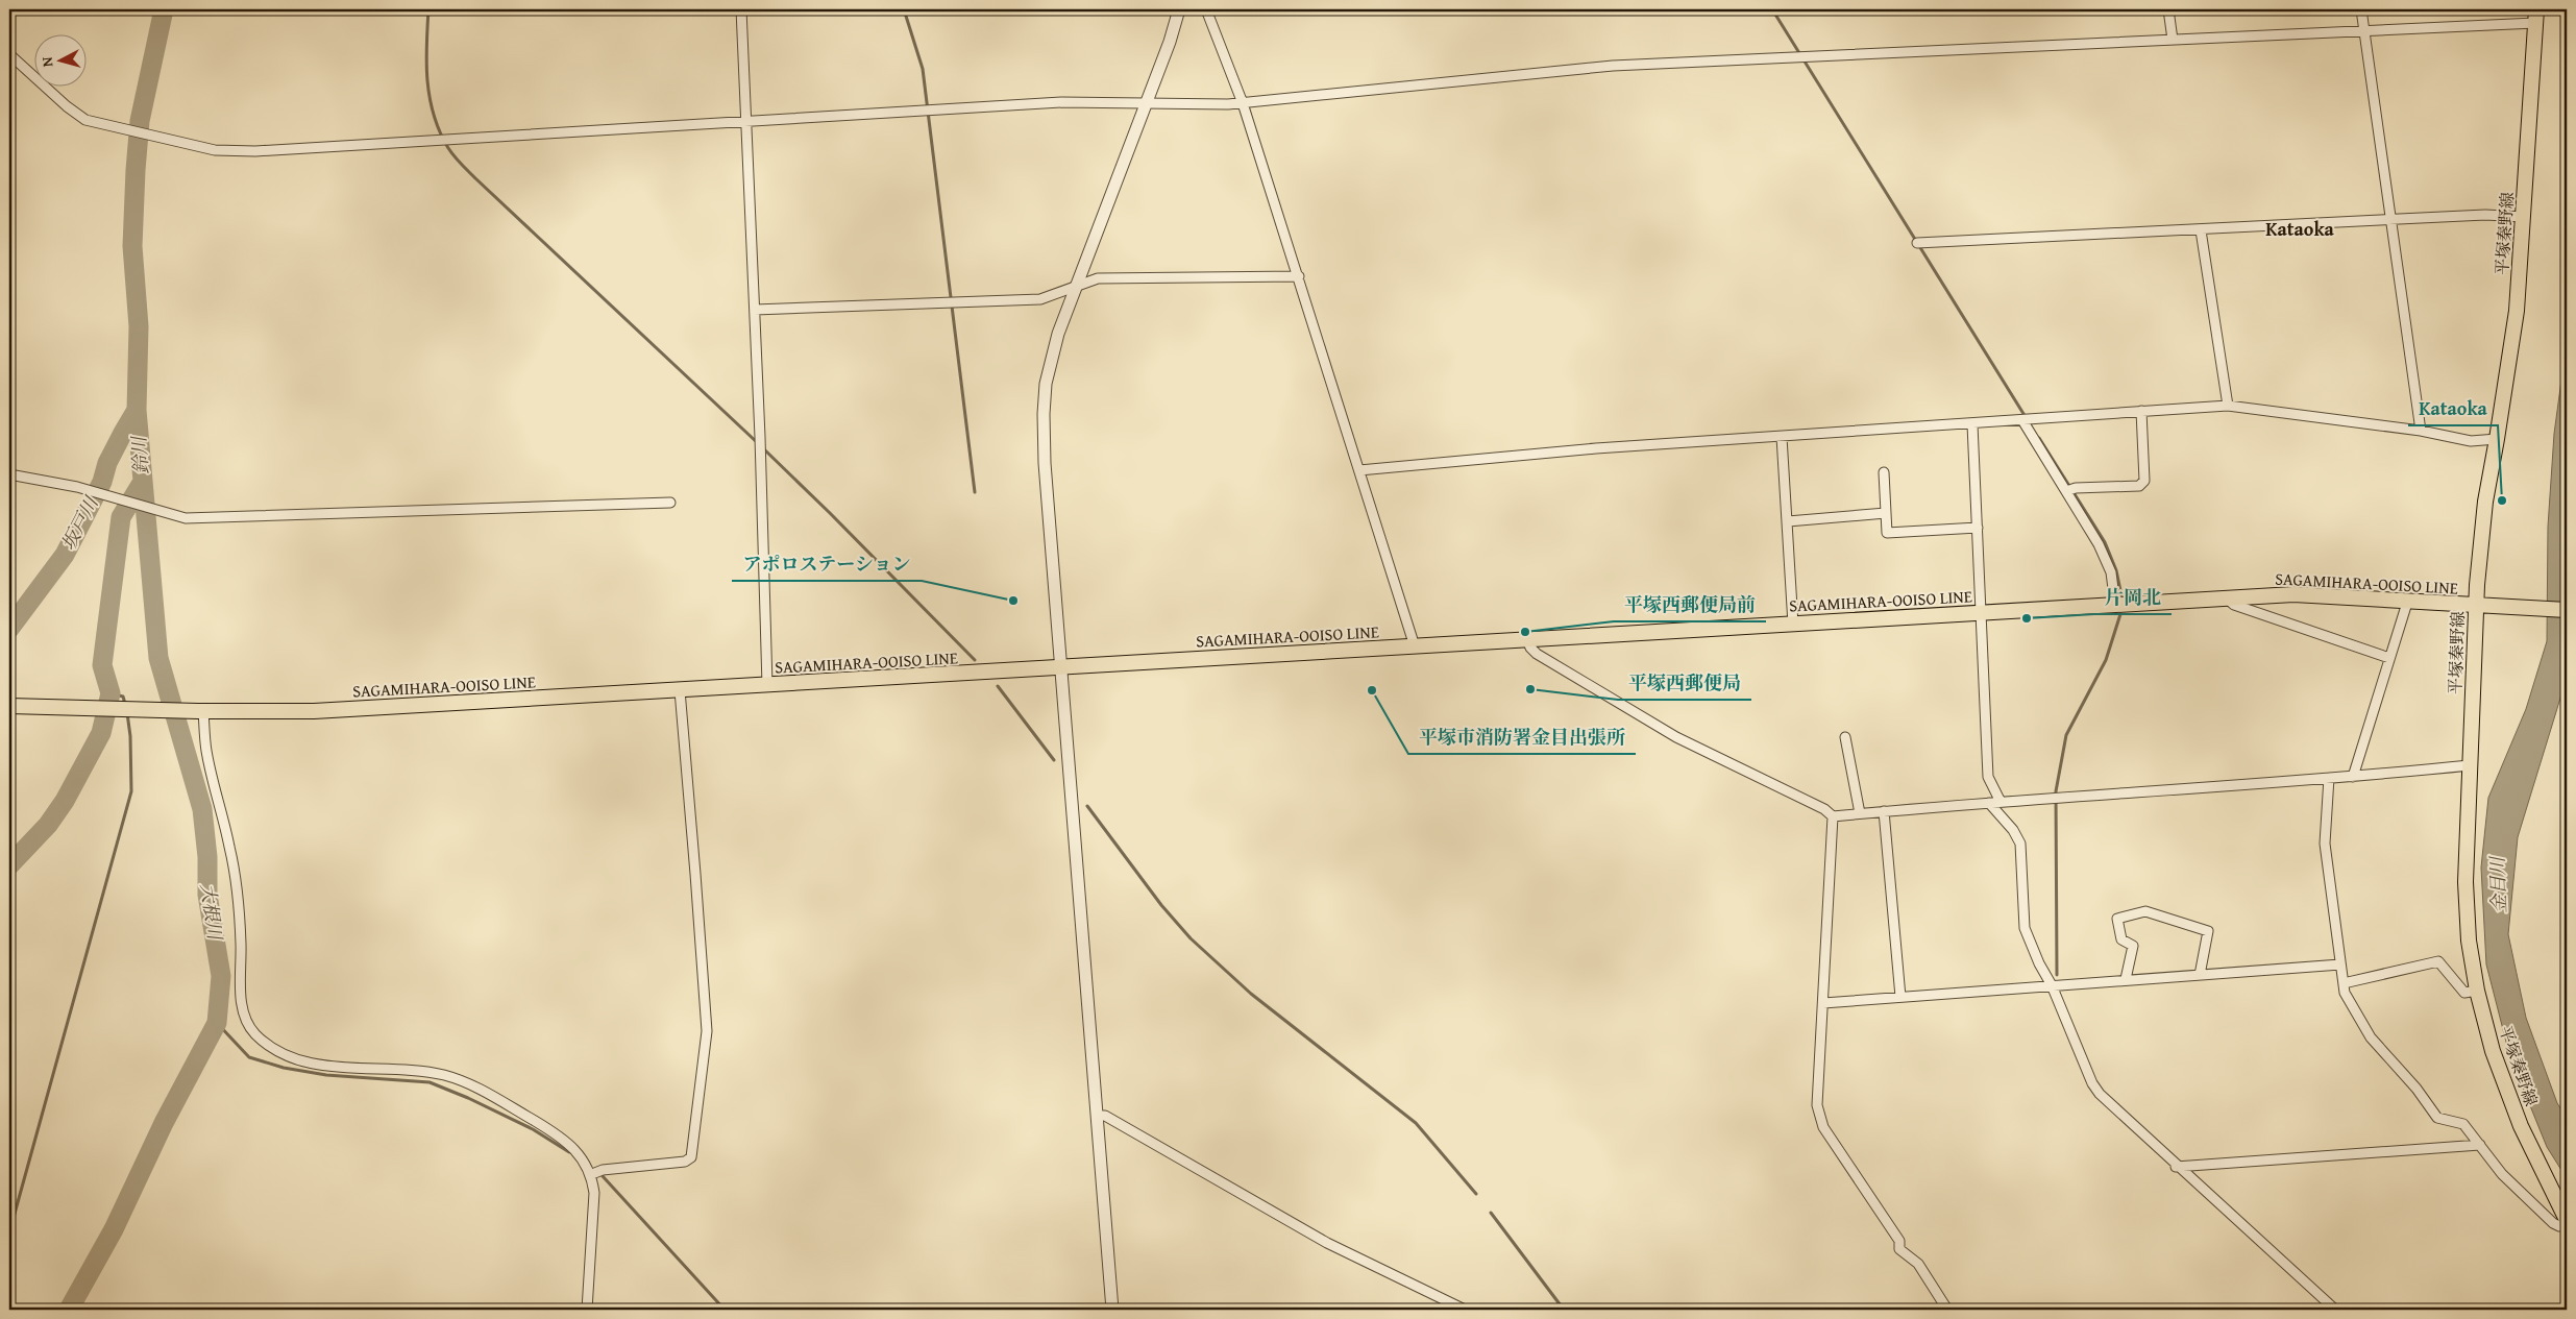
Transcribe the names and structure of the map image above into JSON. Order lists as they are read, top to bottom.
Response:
{
  "streets": {
    "main road": ["平塚秦野線", "SAGAMIHARA-OOISO LINE"]
  },
  "crossings": [
    ["平塚秦野線", "SAGAMIHARA-OOISO LINE"]
  ],
  "districts": ["Kataoka"],
  "water": [
    "鈴川",
    "坂戸川",
    "金目川",
    "大根川"
  ],
  "places": [
    "Kataoka",
    "アポロステーション",
    "片岡北",
    "平塚西郵便局前",
    "平塚西郵便局",
    "平塚市消防署金目出張所"
  ],
  "north": "left"
}
